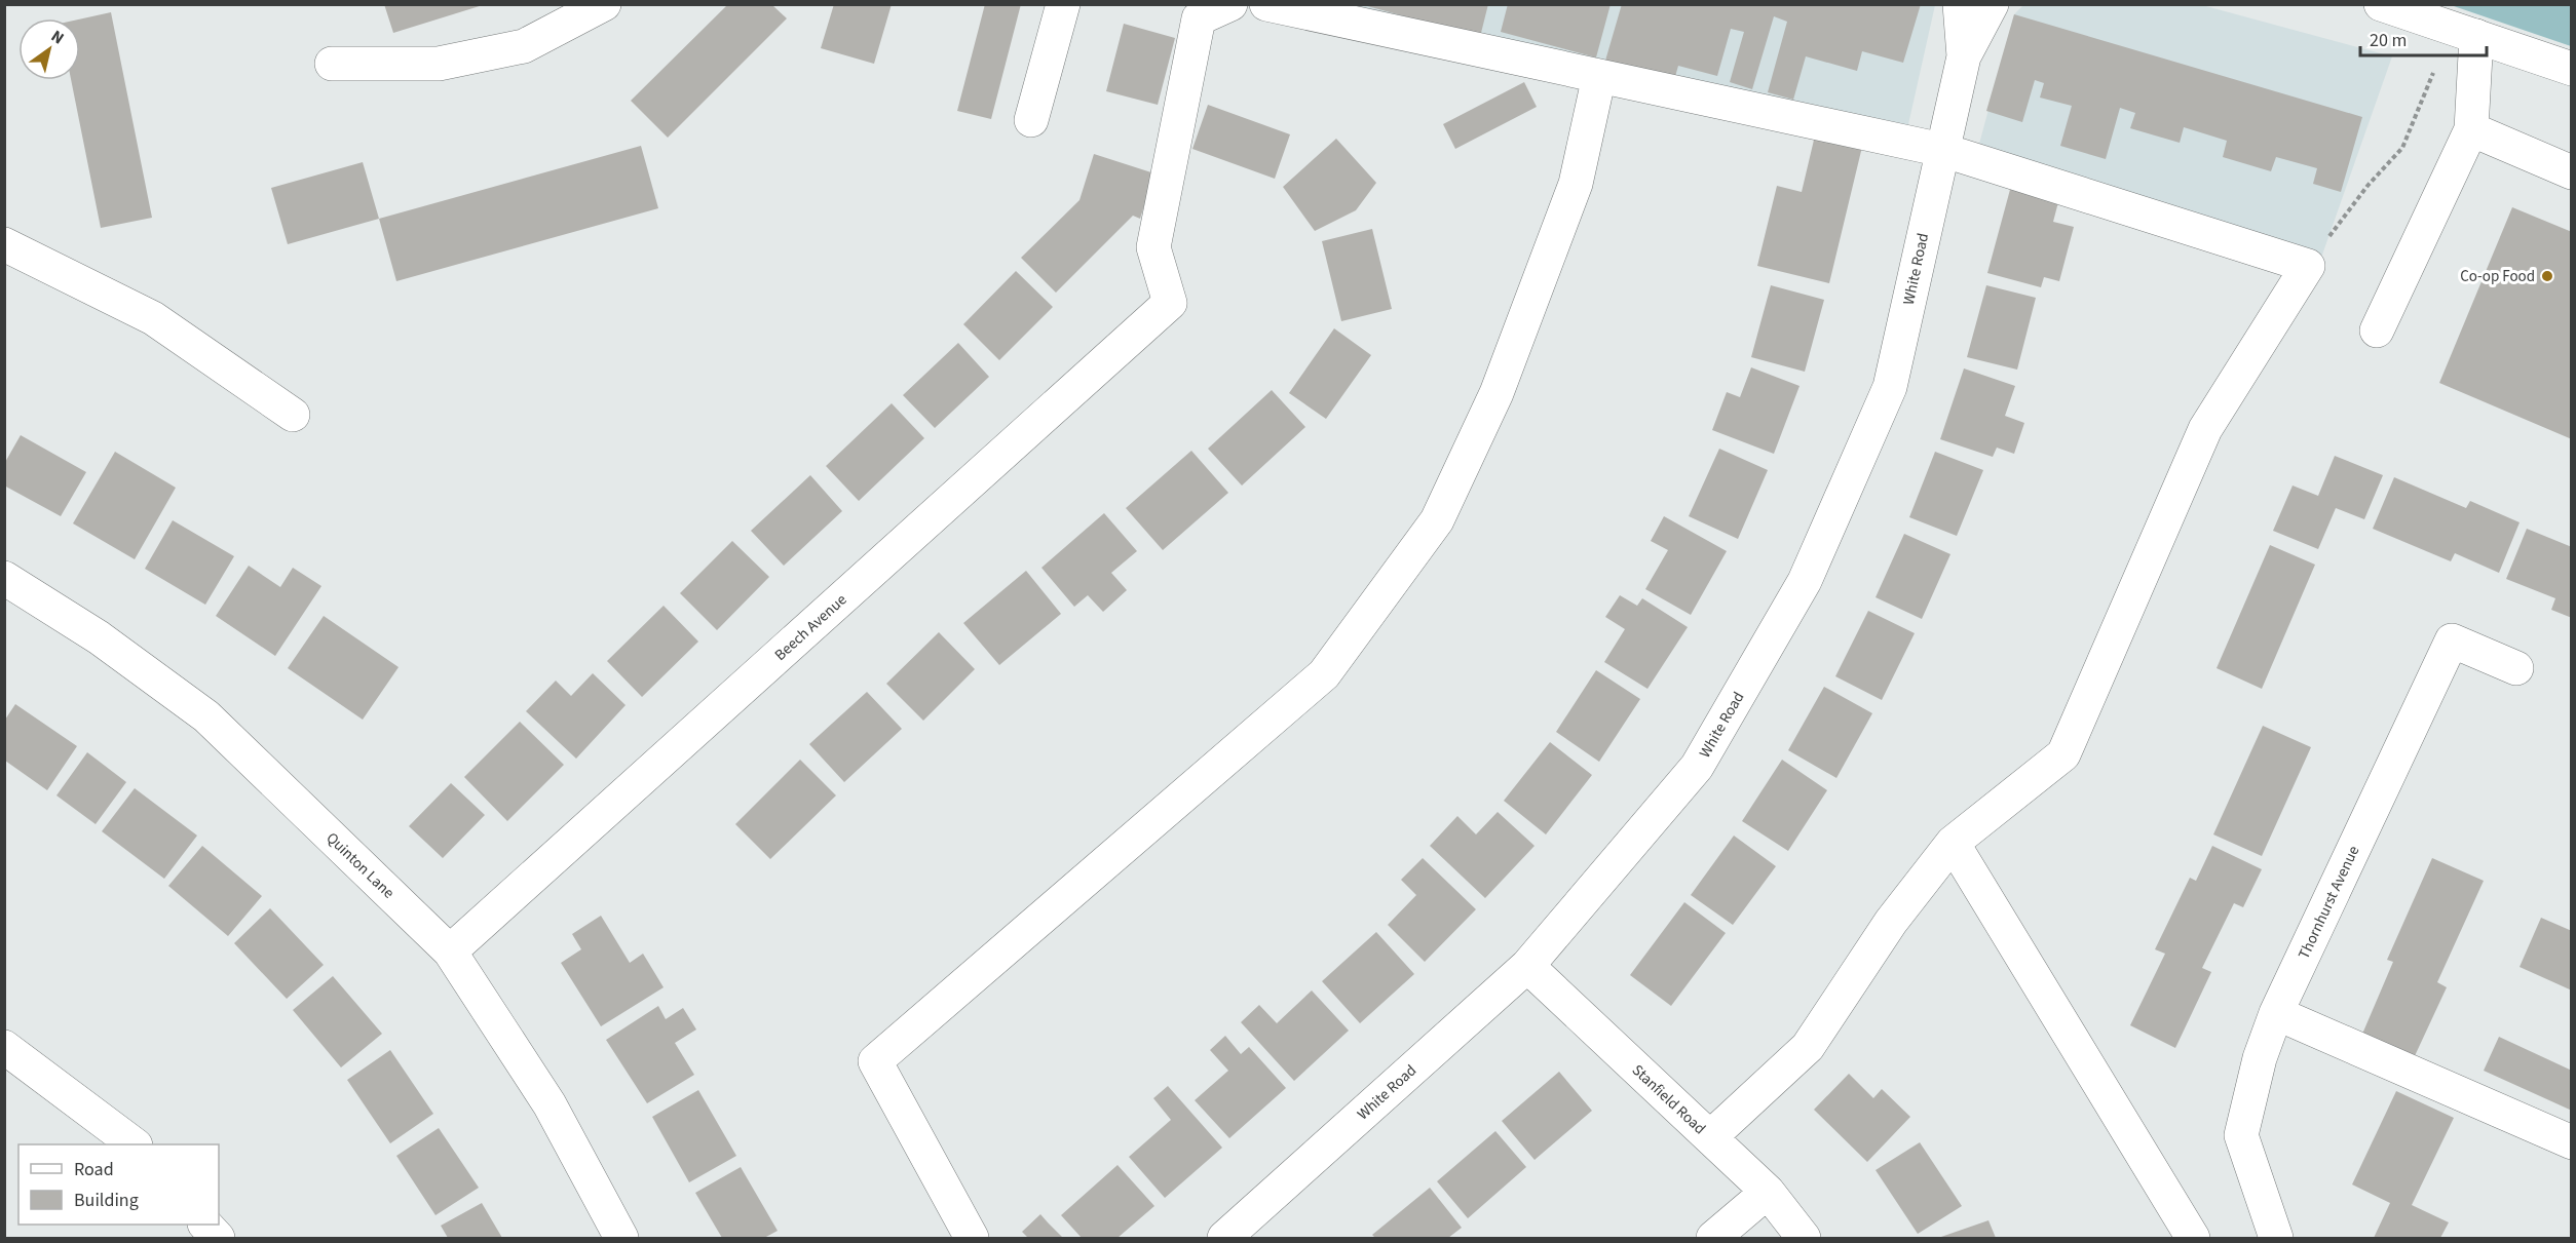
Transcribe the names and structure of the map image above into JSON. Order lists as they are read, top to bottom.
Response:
{
  "streets": {
    "main road": [
      "White Road",
      "Beech Avenue",
      "Quinton Lane",
      "Thornhurst Avenue",
      "Stanfield Road"
    ]
  },
  "crossings": [
    ["White Road", "Stanfield Road"],
    ["Beech Avenue", "Quinton Lane"]
  ],
  "places": ["Co-op Food"],
  "legend": ["Road", "Building"],
  "scale_bar": "20 m",
  "north": "top right"
}
